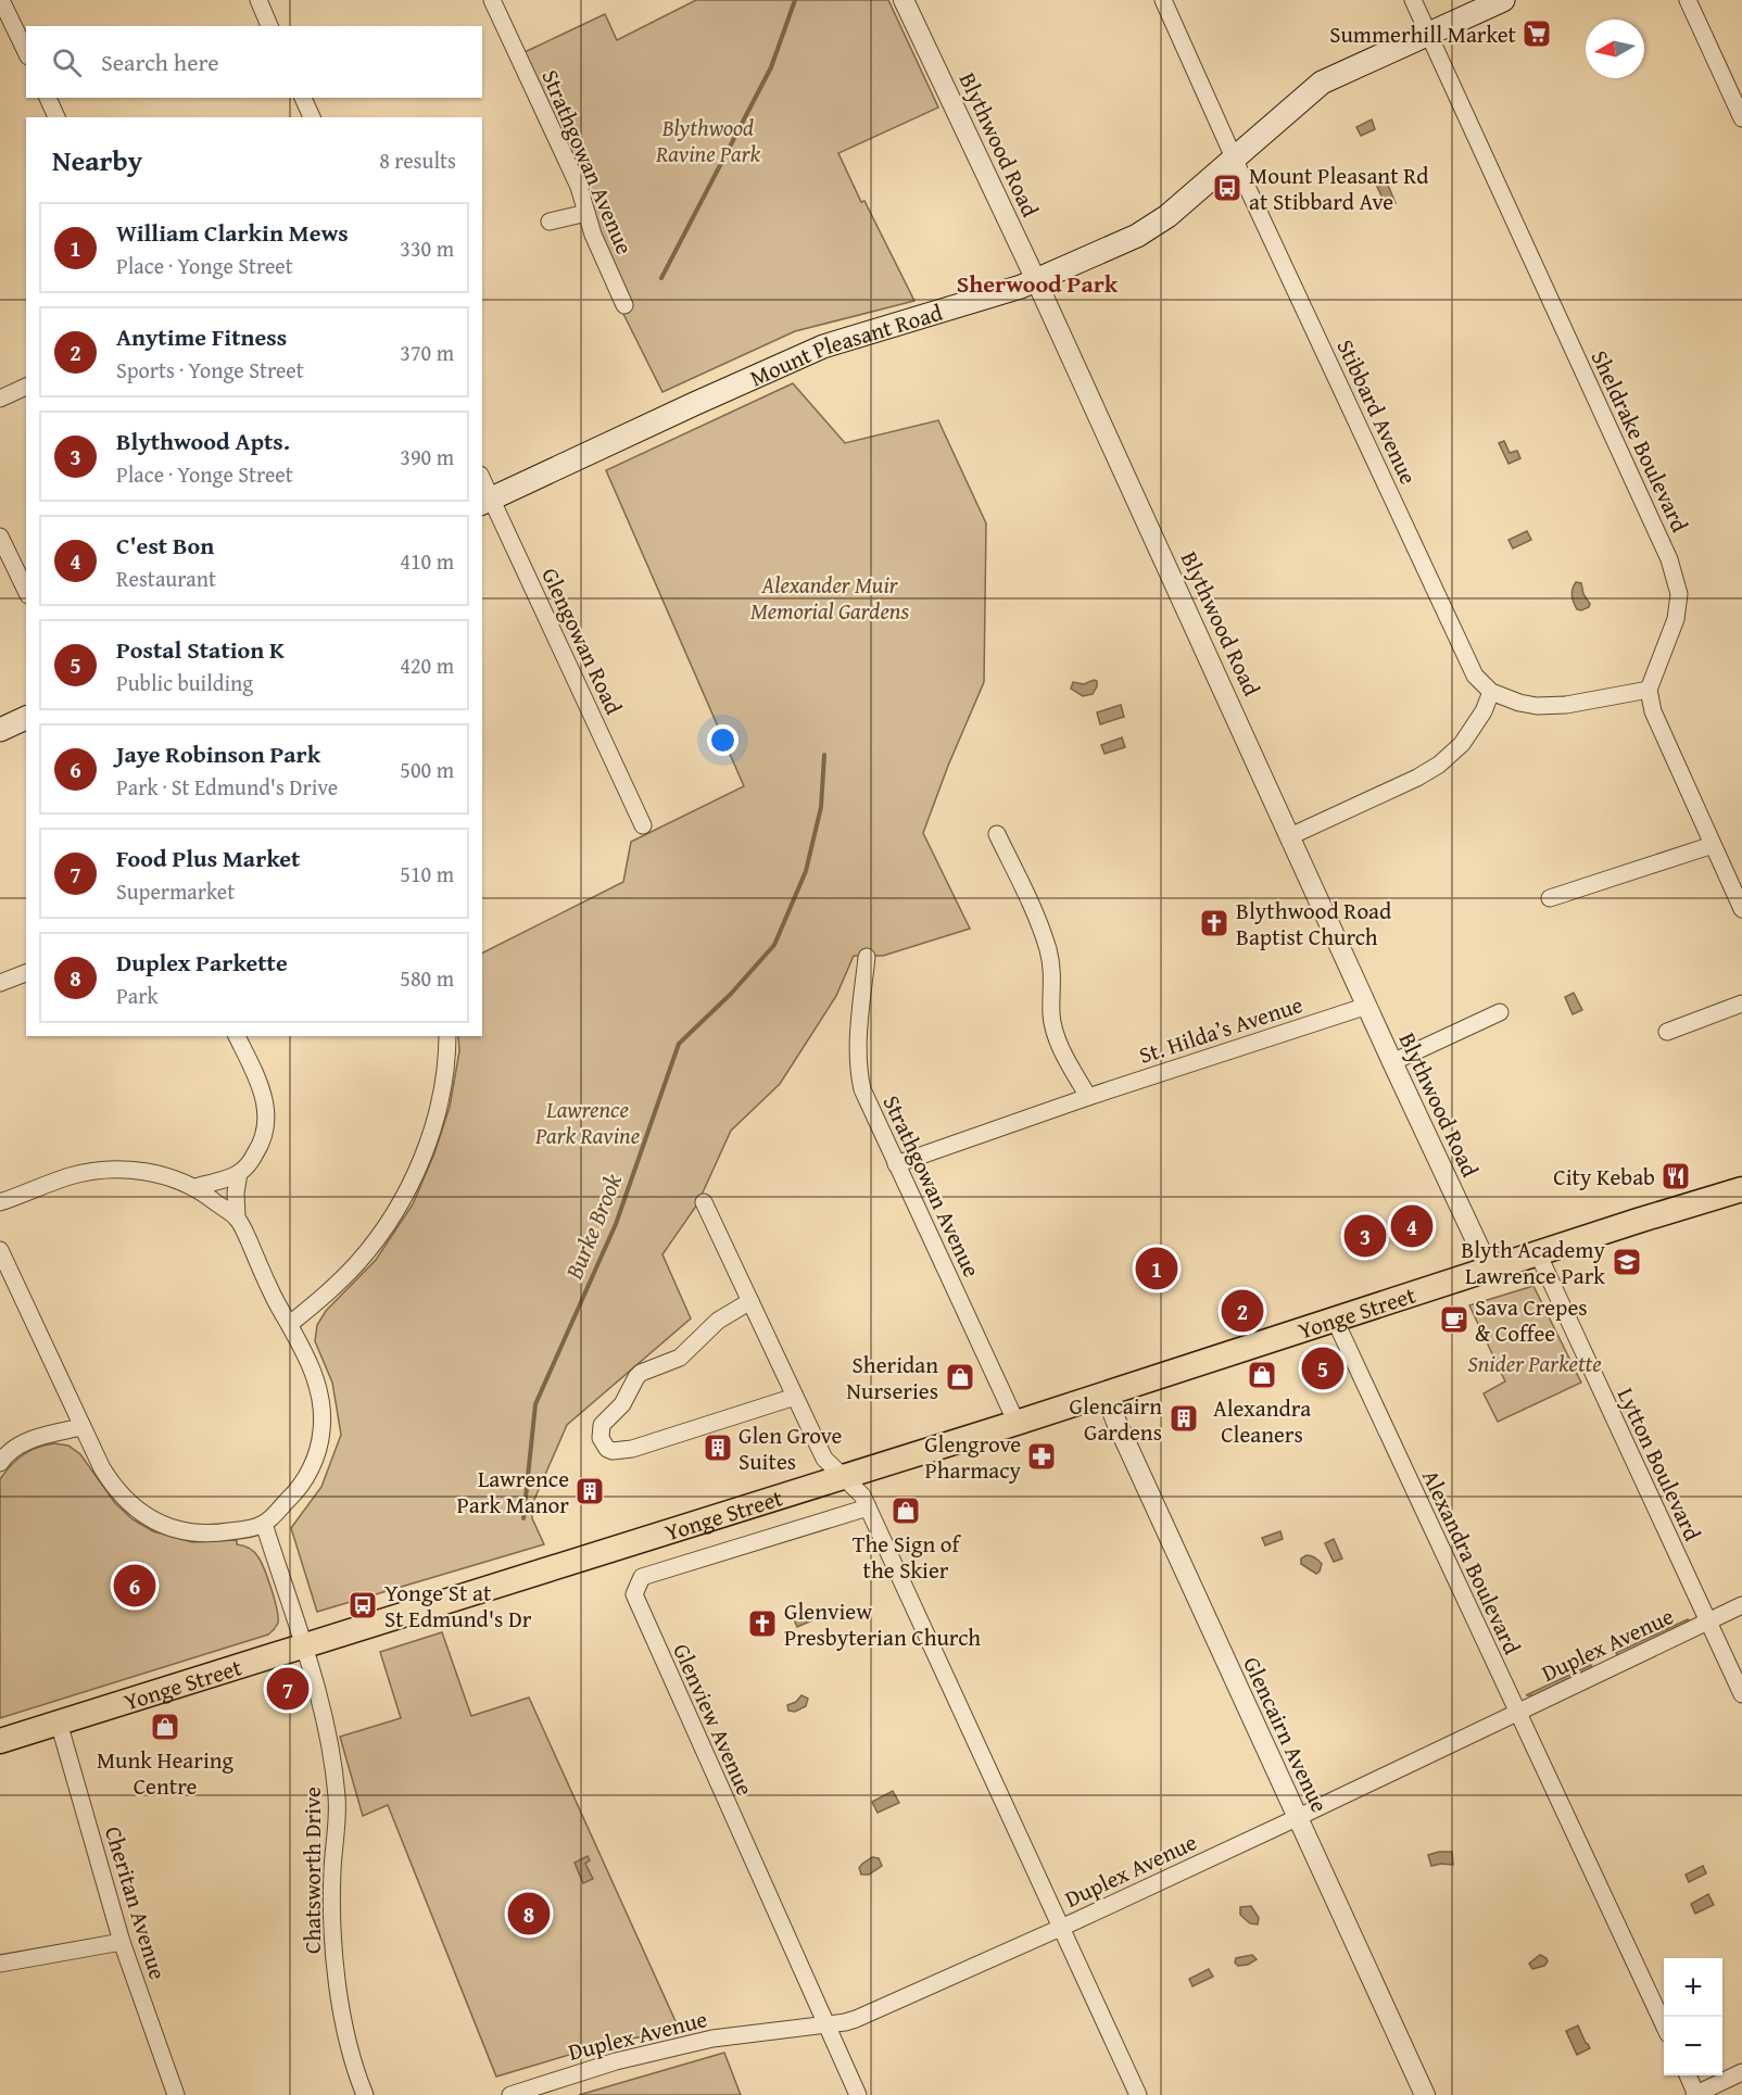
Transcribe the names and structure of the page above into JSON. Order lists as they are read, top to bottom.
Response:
{
  "streets": {
    "main road": ["Mount Pleasant Road", "Yonge Street"],
    "street": [
      "Blythwood Road",
      "Strathgowan Avenue",
      "Stibbard Avenue",
      "Sheldrake Boulevard",
      "Glengowan Road",
      "St. Hilda’s Avenue",
      "Lytton Boulevard",
      "Alexandra Boulevard",
      "Duplex Avenue",
      "Glenview Avenue",
      "Glencairn Avenue",
      "Chatsworth Drive",
      "Cheritan Avenue"
    ]
  },
  "crossings": [
    ["Blythwood Road", "Mount Pleasant Road"],
    ["Blythwood Road", "St. Hilda’s Avenue"],
    ["Blythwood Road", "Yonge Street"],
    ["Strathgowan Avenue", "St. Hilda’s Avenue"],
    ["Strathgowan Avenue", "Yonge Street"],
    ["Mount Pleasant Road", "Stibbard Avenue"],
    ["Mount Pleasant Road", "Sheldrake Boulevard"],
    ["Mount Pleasant Road", "Glengowan Road"],
    ["Yonge Street", "Lytton Boulevard"],
    ["Yonge Street", "Alexandra Boulevard"],
    ["Yonge Street", "Glencairn Avenue"],
    ["Yonge Street", "Chatsworth Drive"],
    ["Yonge Street", "Cheritan Avenue"],
    ["Lytton Boulevard", "Duplex Avenue"],
    ["Alexandra Boulevard", "Duplex Avenue"],
    ["Duplex Avenue", "Glenview Avenue"],
    ["Duplex Avenue", "Glencairn Avenue"]
  ],
  "districts": ["Sherwood Park"],
  "water": ["Burke Brook"],
  "parks": [
    "Blythwood Ravine Park",
    "Alexander Muir Memorial Gardens",
    "Lawrence Park Ravine",
    "Snider Parkette"
  ],
  "places": {
    "supermarket": ["Summerhill Market"],
    "bus stop": ["Mount Pleasant Rd at Stibbard Ave", "Yonge St at St Edmund's Dr"],
    "church": ["Blythwood Road Baptist Church", "Glenview Presbyterian Church"],
    "restaurant": ["City Kebab"],
    "school or university": ["Blyth Academy Lawrence Park"],
    "cafe": ["Sava Crepes & Coffee"],
    "shop": [
      "Alexandra Cleaners",
      "Sheridan Nurseries",
      "The Sign of the Skier",
      "Munk Hearing Centre"
    ],
    "building": ["Glencairn Gardens", "Glen Grove Suites", "Lawrence Park Manor"],
    "pharmacy": ["Glengrove Pharmacy"]
  },
  "north": "left",
  "page": {
    "search": "Search here",
    "heading": ["Nearby", "8 results"],
    "list": [
      {
        "mark": "1",
        "name": "William Clarkin Mews",
        "note": "Place · Yonge Street",
        "value": "330 m"
      },
      {
        "mark": "2",
        "name": "Anytime Fitness",
        "note": "Sports · Yonge Street",
        "value": "370 m"
      },
      {
        "mark": "3",
        "name": "Blythwood Apts.",
        "note": "Place · Yonge Street",
        "value": "390 m"
      },
      {
        "mark": "4",
        "name": "C'est Bon",
        "note": "Restaurant",
        "value": "410 m"
      },
      {
        "mark": "5",
        "name": "Postal Station K",
        "note": "Public building",
        "value": "420 m"
      },
      {
        "mark": "6",
        "name": "Jaye Robinson Park",
        "note": "Park · St Edmund's Drive",
        "value": "500 m"
      },
      {
        "mark": "7",
        "name": "Food Plus Market",
        "note": "Supermarket",
        "value": "510 m"
      },
      {
        "mark": "8",
        "name": "Duplex Parkette",
        "note": "Park",
        "value": "580 m"
      }
    ],
    "pins": [
      "4",
      "3",
      "1",
      "2",
      "5",
      "6",
      "7",
      "8"
    ],
    "map_buttons": ["+", "−"]
  }
}
